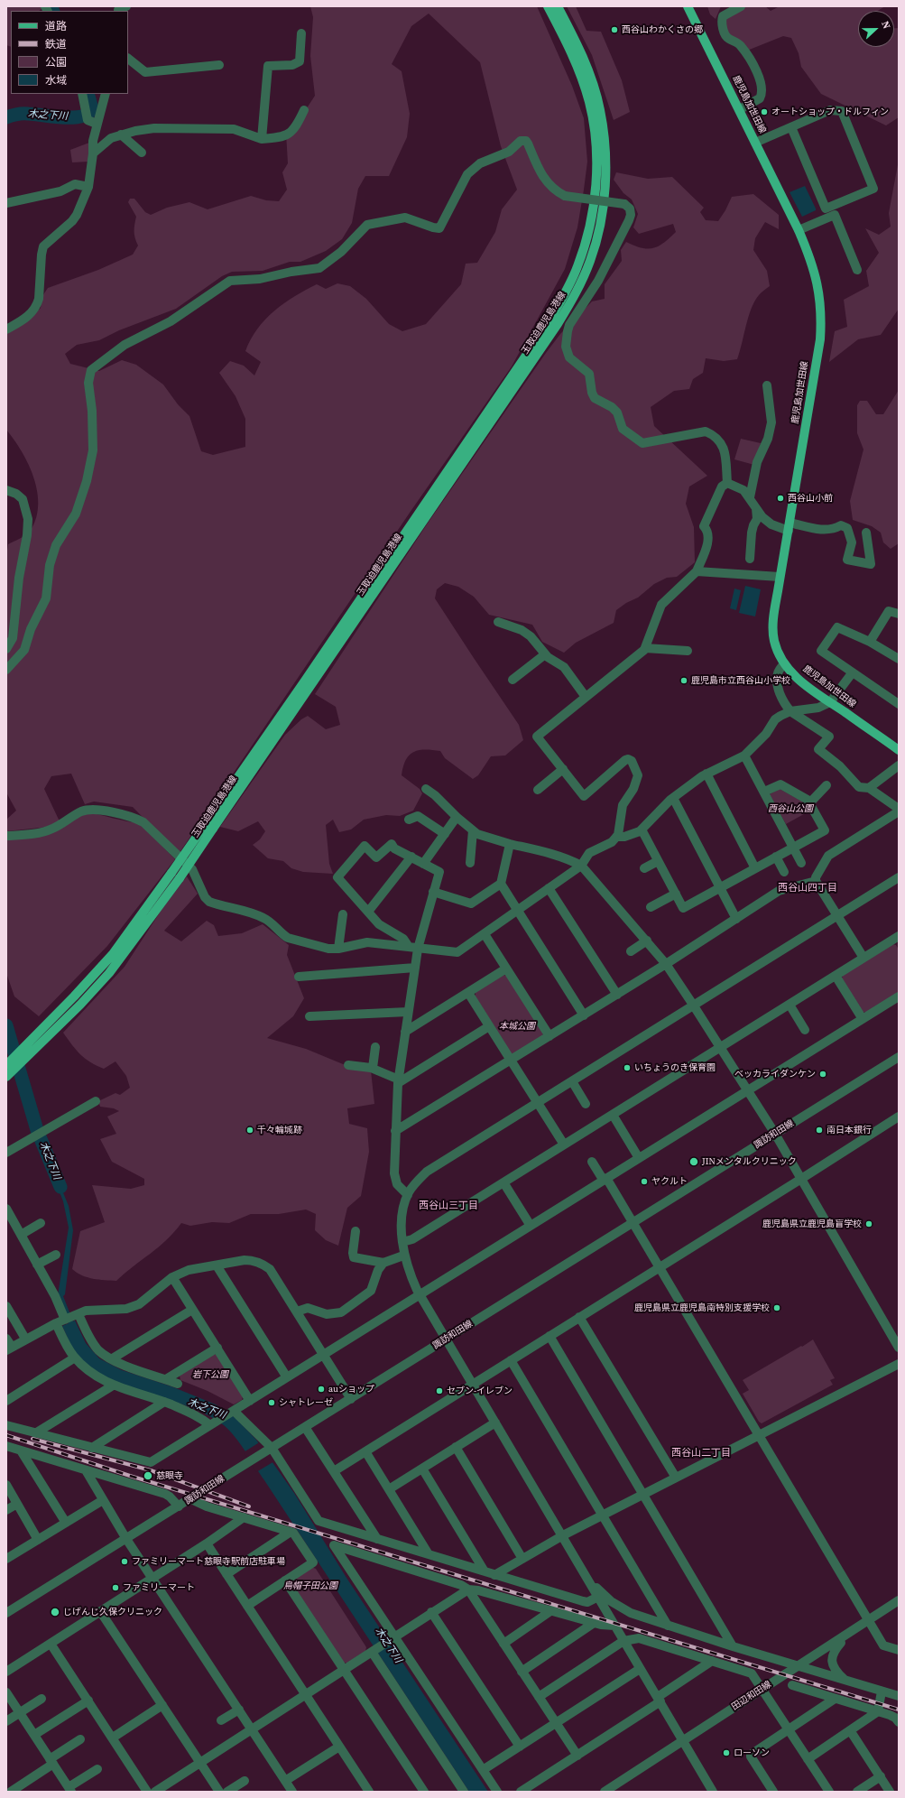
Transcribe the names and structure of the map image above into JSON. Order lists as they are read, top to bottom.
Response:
{
  "streets": {
    "main road": ["鹿児島加世田線", "玉取迫鹿児島港線"],
    "street": ["諏訪和田線", "田辺和田線"]
  },
  "districts": ["西谷山四丁目", "西谷山三丁目", "西谷山二丁目"],
  "water": ["木之下川"],
  "parks": [
    "西谷山公園",
    "本城公園",
    "岩下公園",
    "烏帽子田公園"
  ],
  "places": [
    "西谷山わかくさの郷",
    "オートショップ・ドルフィン",
    "西谷山小前",
    "鹿児島市立西谷山小学校",
    "いちょうのき保育園",
    "ベッカライダンケン",
    "千々輪城跡",
    "南日本銀行",
    "JINメンタルクリニック",
    "ヤクルト",
    "鹿児島県立鹿児島盲学校",
    "鹿児島県立鹿児島南特別支援学校",
    "auショップ",
    "セブン-イレブン",
    "シャトレーゼ",
    "慈眼寺",
    "ファミリーマート慈眼寺駅前店駐車場",
    "ファミリーマート",
    "じげんじ久保クリニック",
    "ローソン"
  ],
  "legend": [
    "道路",
    "鉄道",
    "公園",
    "水域"
  ],
  "north": "right"
}
